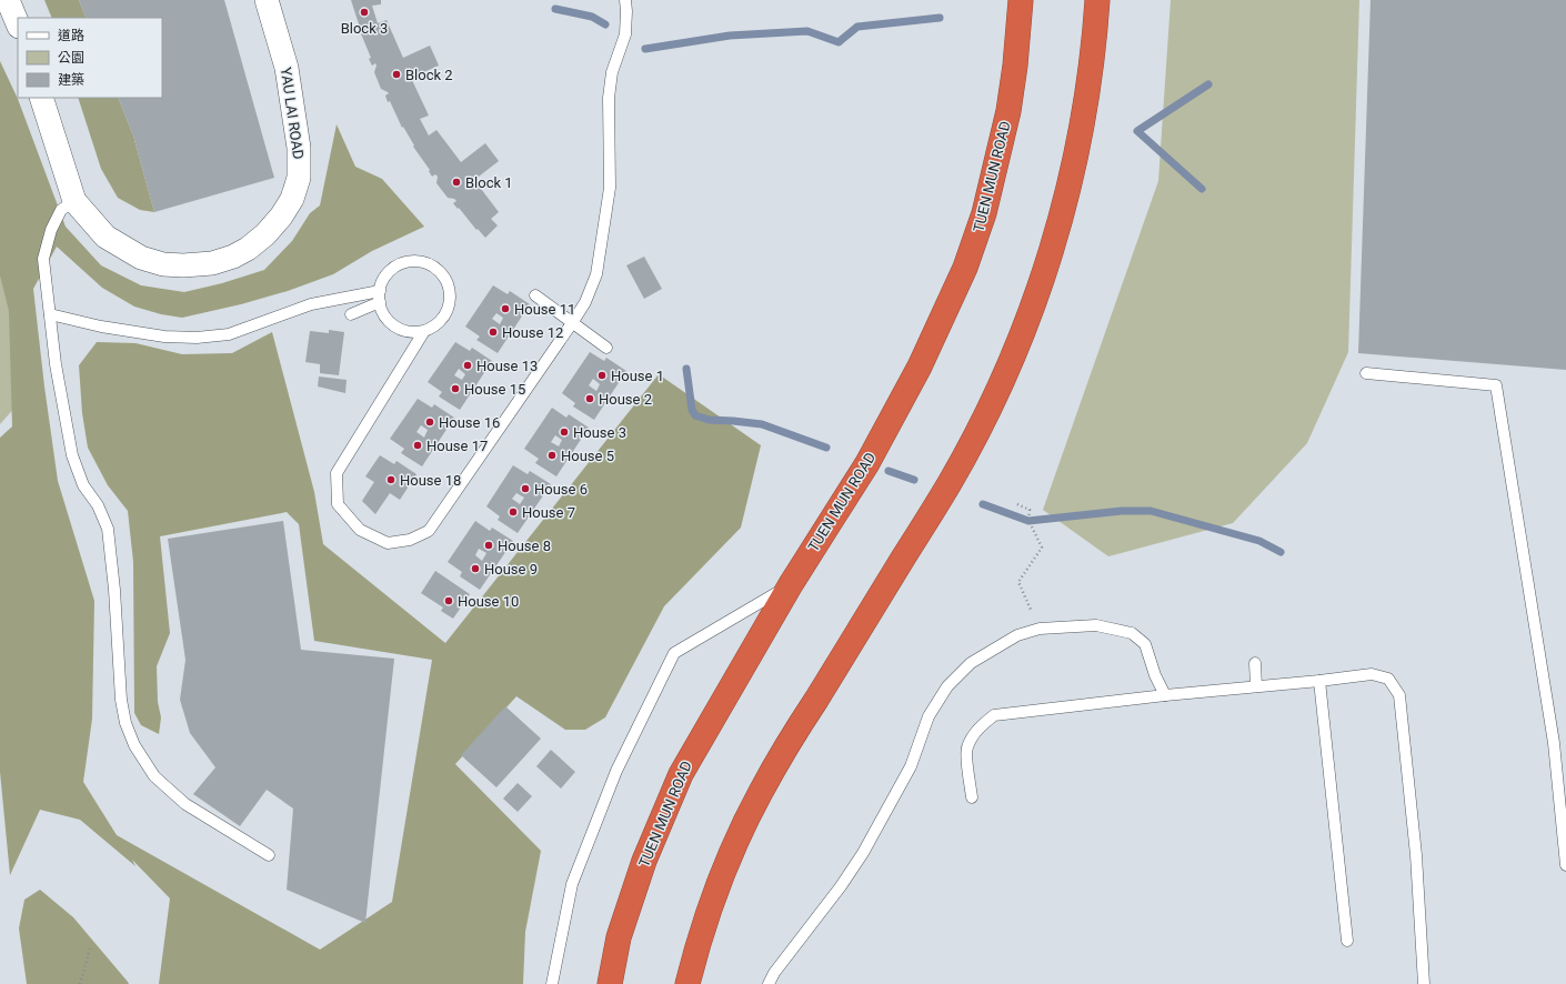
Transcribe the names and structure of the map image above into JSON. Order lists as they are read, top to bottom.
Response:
{
  "streets": {
    "highway": ["TUEN MUN ROAD"],
    "street": ["YAU LAI ROAD"]
  },
  "places": [
    "Block 3",
    "Block 2",
    "Block 1",
    "House 11",
    "House 12",
    "House 13",
    "House 1",
    "House 15",
    "House 2",
    "House 16",
    "House 3",
    "House 17",
    "House 5",
    "House 18",
    "House 6",
    "House 7",
    "House 8",
    "House 9",
    "House 10"
  ],
  "legend": ["道路", "公園", "建築"]
}
